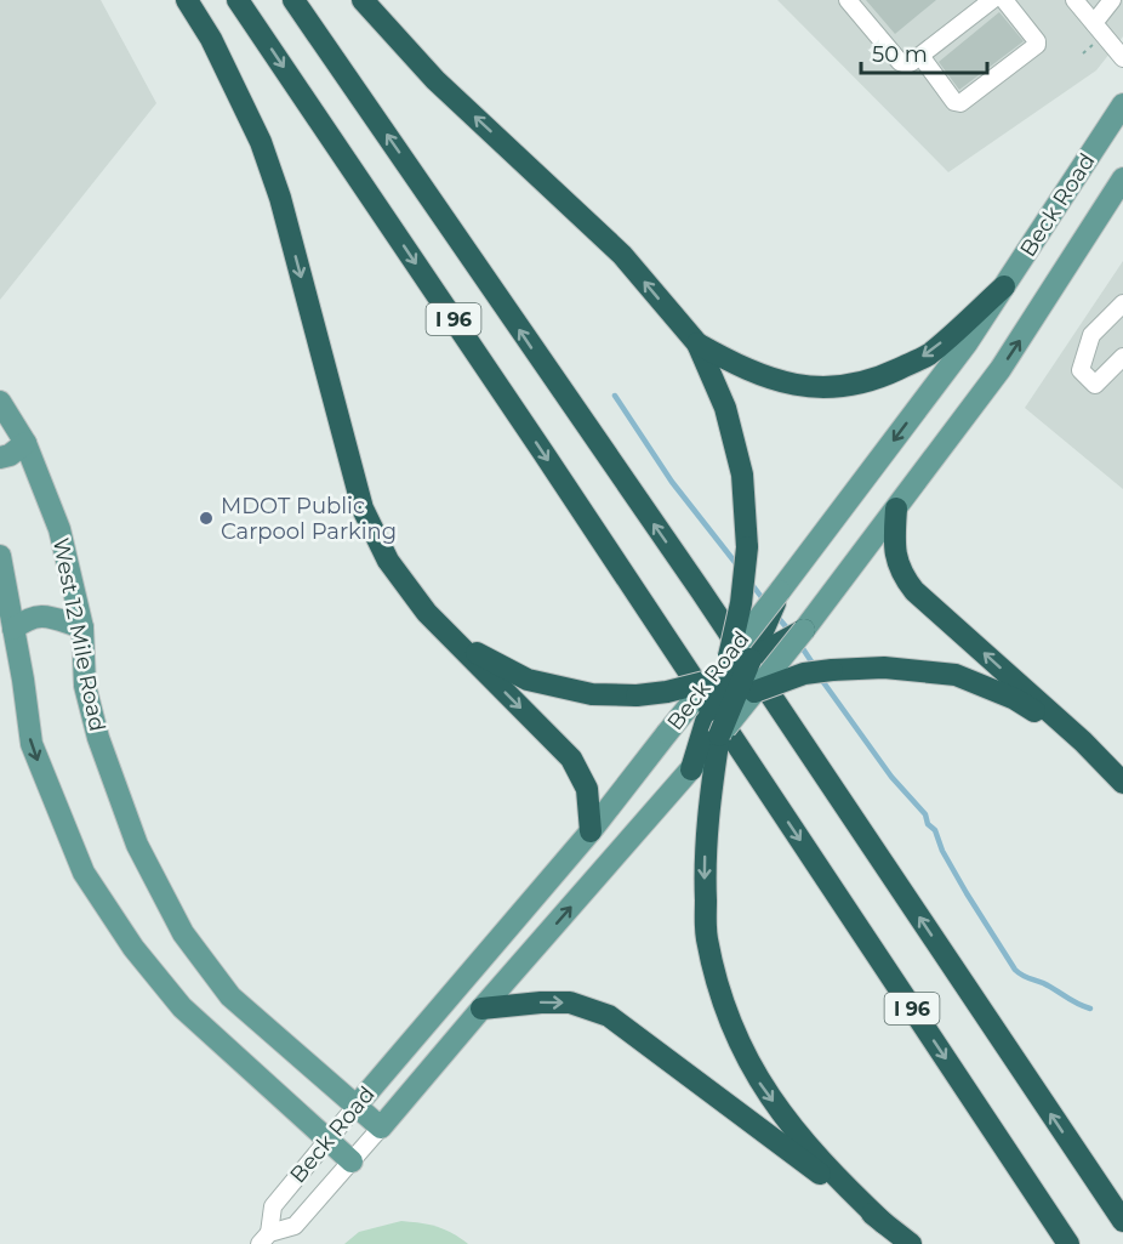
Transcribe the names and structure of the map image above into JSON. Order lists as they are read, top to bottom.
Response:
{
  "streets": {
    "highway": ["I 96"],
    "main road": ["Beck Road", "West 12 Mile Road"]
  },
  "crossings": [
    ["Beck Road", "West 12 Mile Road"]
  ],
  "places": ["MDOT Public Carpool Parking"],
  "scale_bar": "50 m"
}
